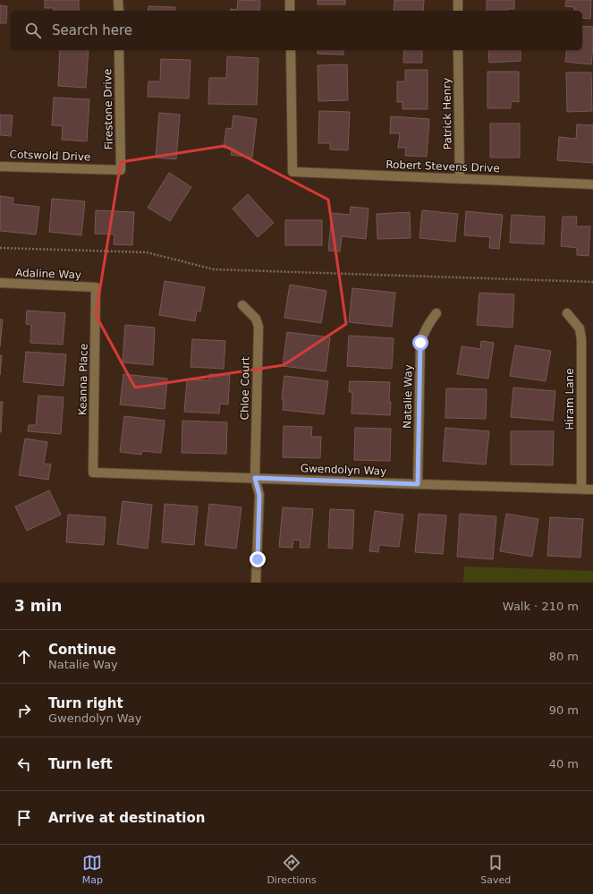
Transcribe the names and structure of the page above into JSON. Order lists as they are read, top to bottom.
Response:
{
  "streets": {
    "street": [
      "Firestone Drive",
      "Patrick Henry",
      "Cotswold Drive",
      "Robert Stevens Drive",
      "Adaline Way",
      "Keanna Place",
      "Chloe Court",
      "Natalie Way",
      "Hiram Lane",
      "Gwendolyn Way"
    ]
  },
  "crossings": [
    ["Firestone Drive", "Cotswold Drive"],
    ["Patrick Henry", "Robert Stevens Drive"],
    ["Adaline Way", "Keanna Place"],
    ["Keanna Place", "Gwendolyn Way"],
    ["Chloe Court", "Gwendolyn Way"],
    ["Natalie Way", "Gwendolyn Way"],
    ["Hiram Lane", "Gwendolyn Way"]
  ],
  "page": {
    "search": "Search here",
    "heading": ["3 min", "Walk · 210 m"],
    "list": [
      ["Continue", "Natalie Way", "80 m"],
      ["Turn right", "Gwendolyn Way", "90 m"],
      ["Turn left", "40 m"],
      "Arrive at destination"
    ],
    "nav": ["Map", "Directions", "Saved"]
  }
}
